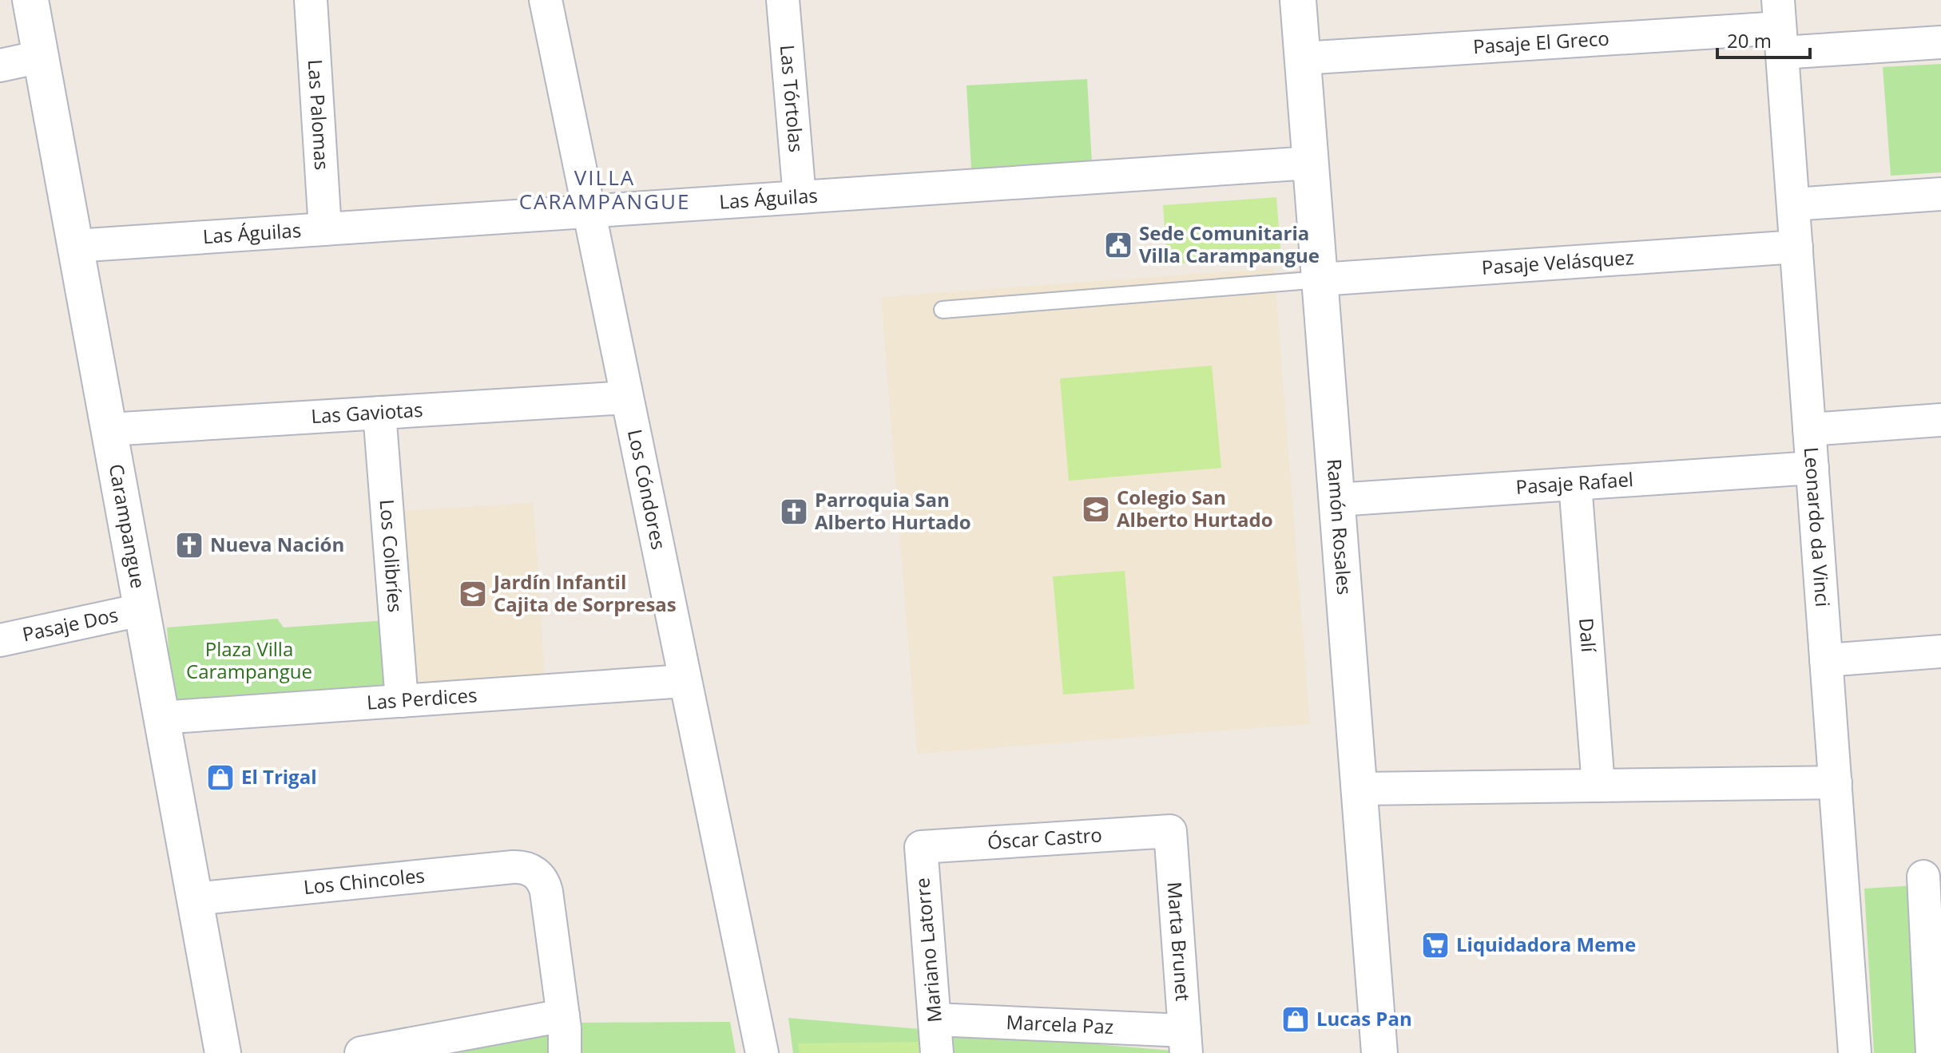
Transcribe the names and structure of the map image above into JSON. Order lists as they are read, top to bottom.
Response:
{
  "streets": {
    "street": [
      "Pasaje El Greco",
      "Las Tórtolas",
      "Las Palomas",
      "Las Águilas",
      "Pasaje Velásquez",
      "Las Gaviotas",
      "Pasaje Rafael",
      "Los Cóndores",
      "Ramón Rosales",
      "Leonardo da Vinci",
      "Carampangue",
      "Los Colibríes",
      "Pasaje Dos",
      "Dalí",
      "Las Perdices",
      "Óscar Castro",
      "Los Chincoles",
      "Marta Brunet",
      "Mariano Latorre",
      "Marcela Paz"
    ]
  },
  "crossings": [
    ["Pasaje El Greco", "Ramón Rosales"],
    ["Pasaje El Greco", "Leonardo da Vinci"],
    ["Las Tórtolas", "Las Águilas"],
    ["Las Palomas", "Las Águilas"],
    ["Las Águilas", "Los Cóndores"],
    ["Las Águilas", "Ramón Rosales"],
    ["Las Águilas", "Carampangue"],
    ["Pasaje Velásquez", "Ramón Rosales"],
    ["Pasaje Velásquez", "Leonardo da Vinci"],
    ["Las Gaviotas", "Los Cóndores"],
    ["Las Gaviotas", "Carampangue"],
    ["Las Gaviotas", "Los Colibríes"],
    ["Pasaje Rafael", "Ramón Rosales"],
    ["Pasaje Rafael", "Leonardo da Vinci"],
    ["Pasaje Rafael", "Dalí"],
    ["Los Cóndores", "Las Perdices"],
    ["Carampangue", "Pasaje Dos"],
    ["Carampangue", "Las Perdices"],
    ["Carampangue", "Los Chincoles"],
    ["Los Colibríes", "Las Perdices"],
    ["Óscar Castro", "Marta Brunet"],
    ["Óscar Castro", "Mariano Latorre"],
    ["Marta Brunet", "Marcela Paz"],
    ["Mariano Latorre", "Marcela Paz"]
  ],
  "districts": ["VILLA CARAMPANGUE"],
  "parks": ["Plaza Villa Carampangue"],
  "places": {
    "public building": ["Sede Comunitaria Villa Carampangue"],
    "school or university": ["Colegio San Alberto Hurtado", "Jardín Infantil Cajita de Sorpresas"],
    "church": ["Parroquia San Alberto Hurtado", "Nueva Nación"],
    "shop": ["El Trigal", "Lucas Pan"],
    "supermarket": ["Liquidadora Meme"]
  },
  "scale_bar": "20 m"
}
